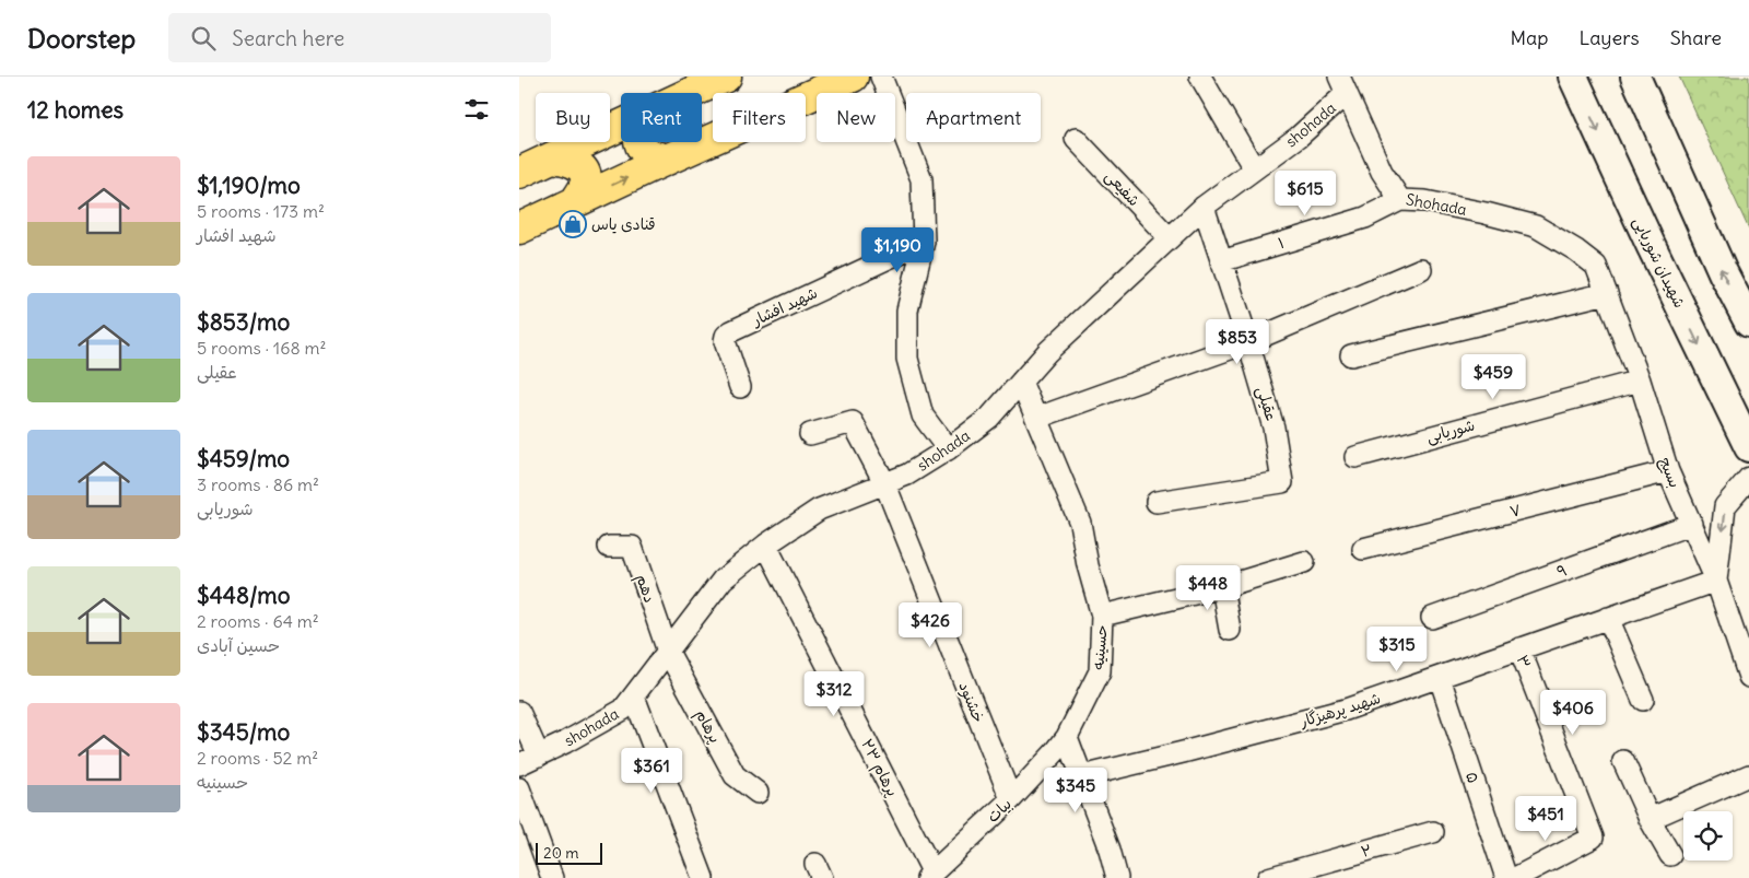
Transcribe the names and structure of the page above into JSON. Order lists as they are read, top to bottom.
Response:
{
  "streets": {
    "street": [
      "shohada",
      "شفیعی",
      "Shohada",
      "۱",
      "شهیدان شوربایی",
      "شهید افشار",
      "عقیلی",
      "شوریابی",
      "بسیج",
      "۷",
      "۹",
      "دهم",
      "حسینیه",
      "۳",
      "خشنود",
      "شهید پرهیزگار",
      "پرهام",
      "پرهام ۲۳",
      "۵",
      "بیات",
      "۲"
    ]
  },
  "crossings": [
    ["shohada", "شفیعی"],
    ["shohada", "Shohada"],
    ["shohada", "عقیلی"],
    ["shohada", "دهم"],
    ["shohada", "حسینیه"],
    ["shohada", "خشنود"],
    ["shohada", "پرهام"],
    ["shohada", "پرهام ۲۳"],
    ["Shohada", "۱"],
    ["Shohada", "بسیج"],
    ["۱", "عقیلی"],
    ["شوریابی", "بسیج"],
    ["بسیج", "۷"],
    ["بسیج", "۹"],
    ["بسیج", "شهید پرهیزگار"],
    ["دهم", "پرهام"],
    ["حسینیه", "بیات"],
    ["۳", "شهید پرهیزگار"],
    ["خشنود", "بیات"],
    ["شهید پرهیزگار", "۵"],
    ["پرهام ۲۳", "بیات"]
  ],
  "places": {
    "shop": ["قنادی یاس"]
  },
  "scale_bar": "20 m",
  "page": {
    "header": "Doorstep",
    "search": "Search here",
    "nav": ["Map", "Layers", "Share"],
    "heading": "12 homes",
    "chip": [
      "Buy",
      "Rent",
      "Filters",
      "New",
      "Apartment"
    ],
    "list": [
      {
        "name": "$1,190/mo",
        "note": "5 rooms · 173 m² · شهید افشار"
      },
      {
        "name": "$853/mo",
        "note": "5 rooms · 168 m² · عقیلی"
      },
      {
        "name": "$459/mo",
        "note": "3 rooms · 86 m² · شوریابی"
      },
      {
        "name": "$448/mo",
        "note": "2 rooms · 64 m² · حسین آبادی"
      },
      {
        "name": "$345/mo",
        "note": "2 rooms · 52 m² · حسینیه"
      }
    ],
    "price": [
      "$615",
      "$1,190",
      "$853",
      "$459",
      "$448",
      "$426",
      "$315",
      "$312",
      "$406",
      "$361",
      "$345",
      "$451"
    ],
    "scale": "20 m"
  }
}
